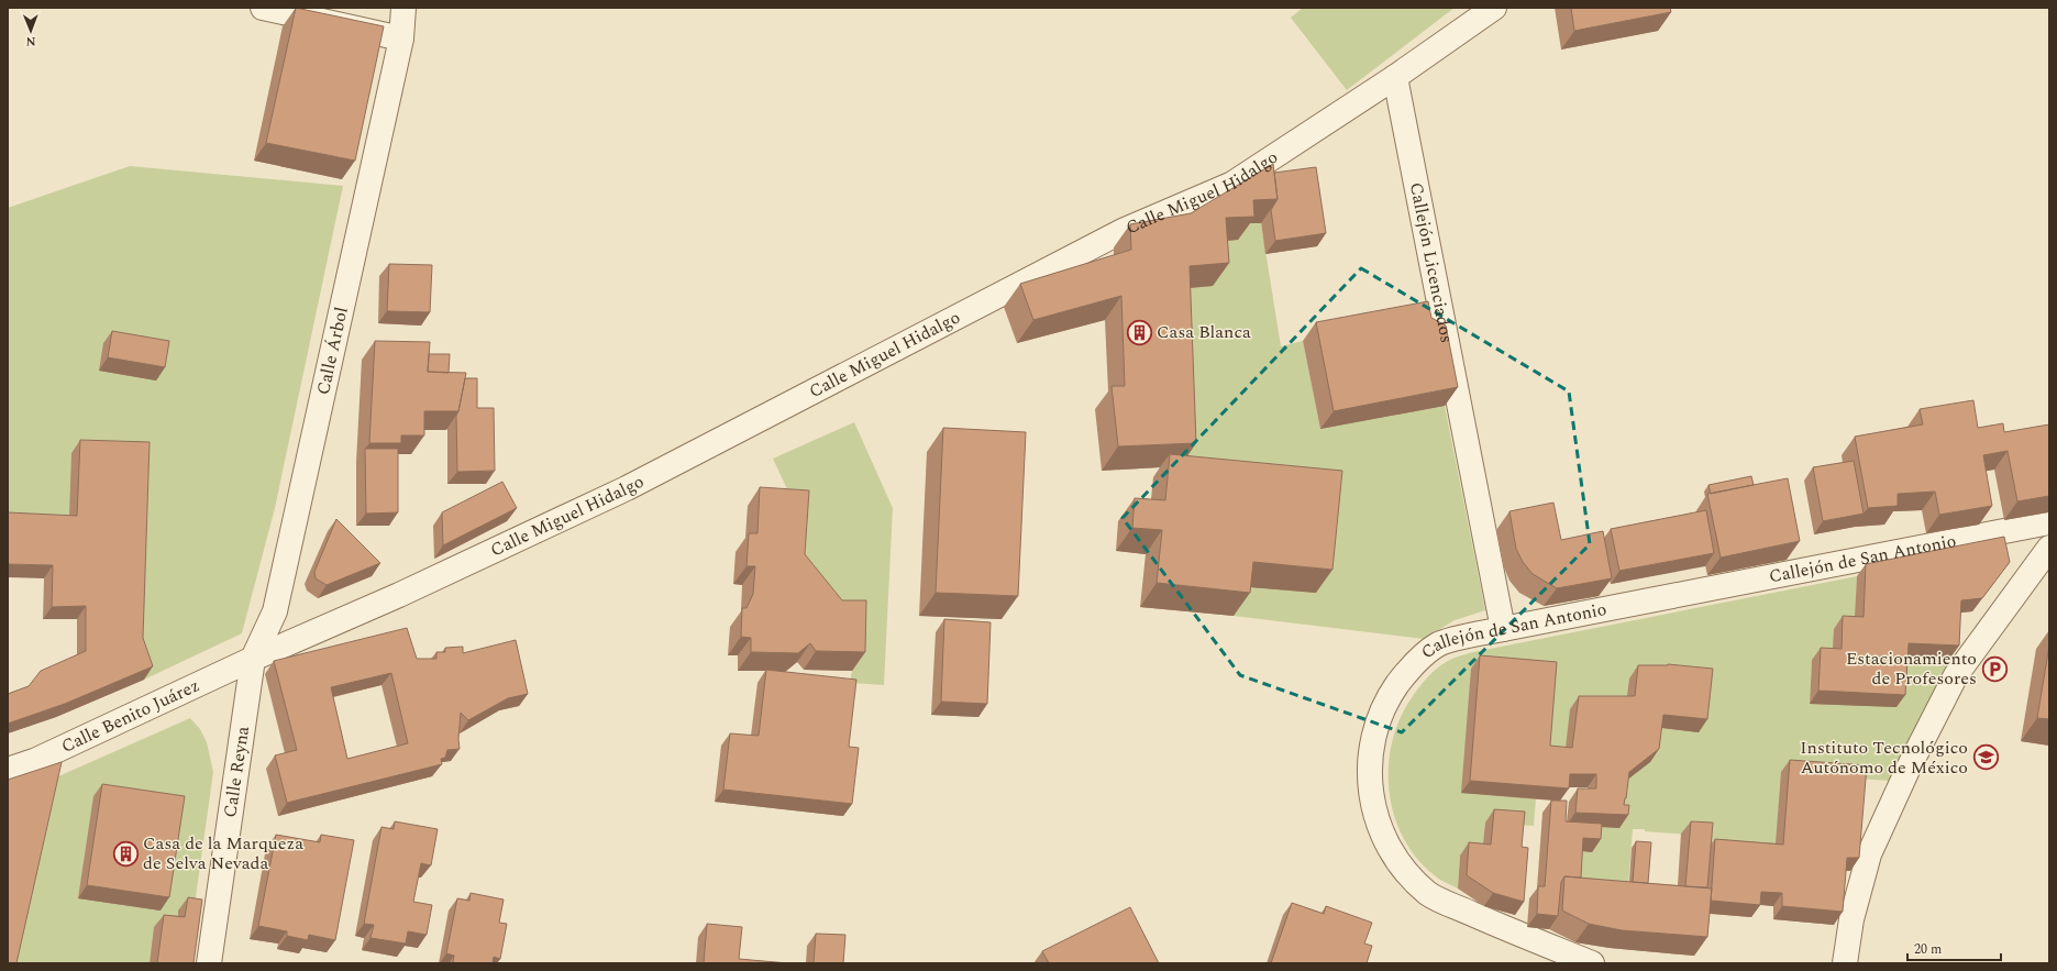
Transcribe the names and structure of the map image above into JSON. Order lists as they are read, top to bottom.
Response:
{
  "streets": {
    "street": [
      "Calle Miguel Hidalgo",
      "Callejón Licenciados",
      "Calle Árbol",
      "Callejón de San Antonio",
      "Calle Benito Juárez",
      "Calle Reyna"
    ]
  },
  "crossings": [
    ["Calle Miguel Hidalgo", "Callejón Licenciados"],
    ["Calle Miguel Hidalgo", "Calle Árbol"],
    ["Calle Miguel Hidalgo", "Calle Benito Juárez"],
    ["Calle Miguel Hidalgo", "Calle Reyna"],
    ["Callejón Licenciados", "Callejón de San Antonio"],
    ["Calle Árbol", "Calle Benito Juárez"],
    ["Calle Árbol", "Calle Reyna"],
    ["Calle Benito Juárez", "Calle Reyna"]
  ],
  "places": {
    "building": ["Casa Blanca", "Casa de la Marqueza de Selva Nevada"],
    "parking": ["Estacionamiento de Profesores"],
    "school or university": ["Instituto Tecnológico Autónomo de México"]
  },
  "scale_bar": "20 m",
  "north": "bottom"
}
